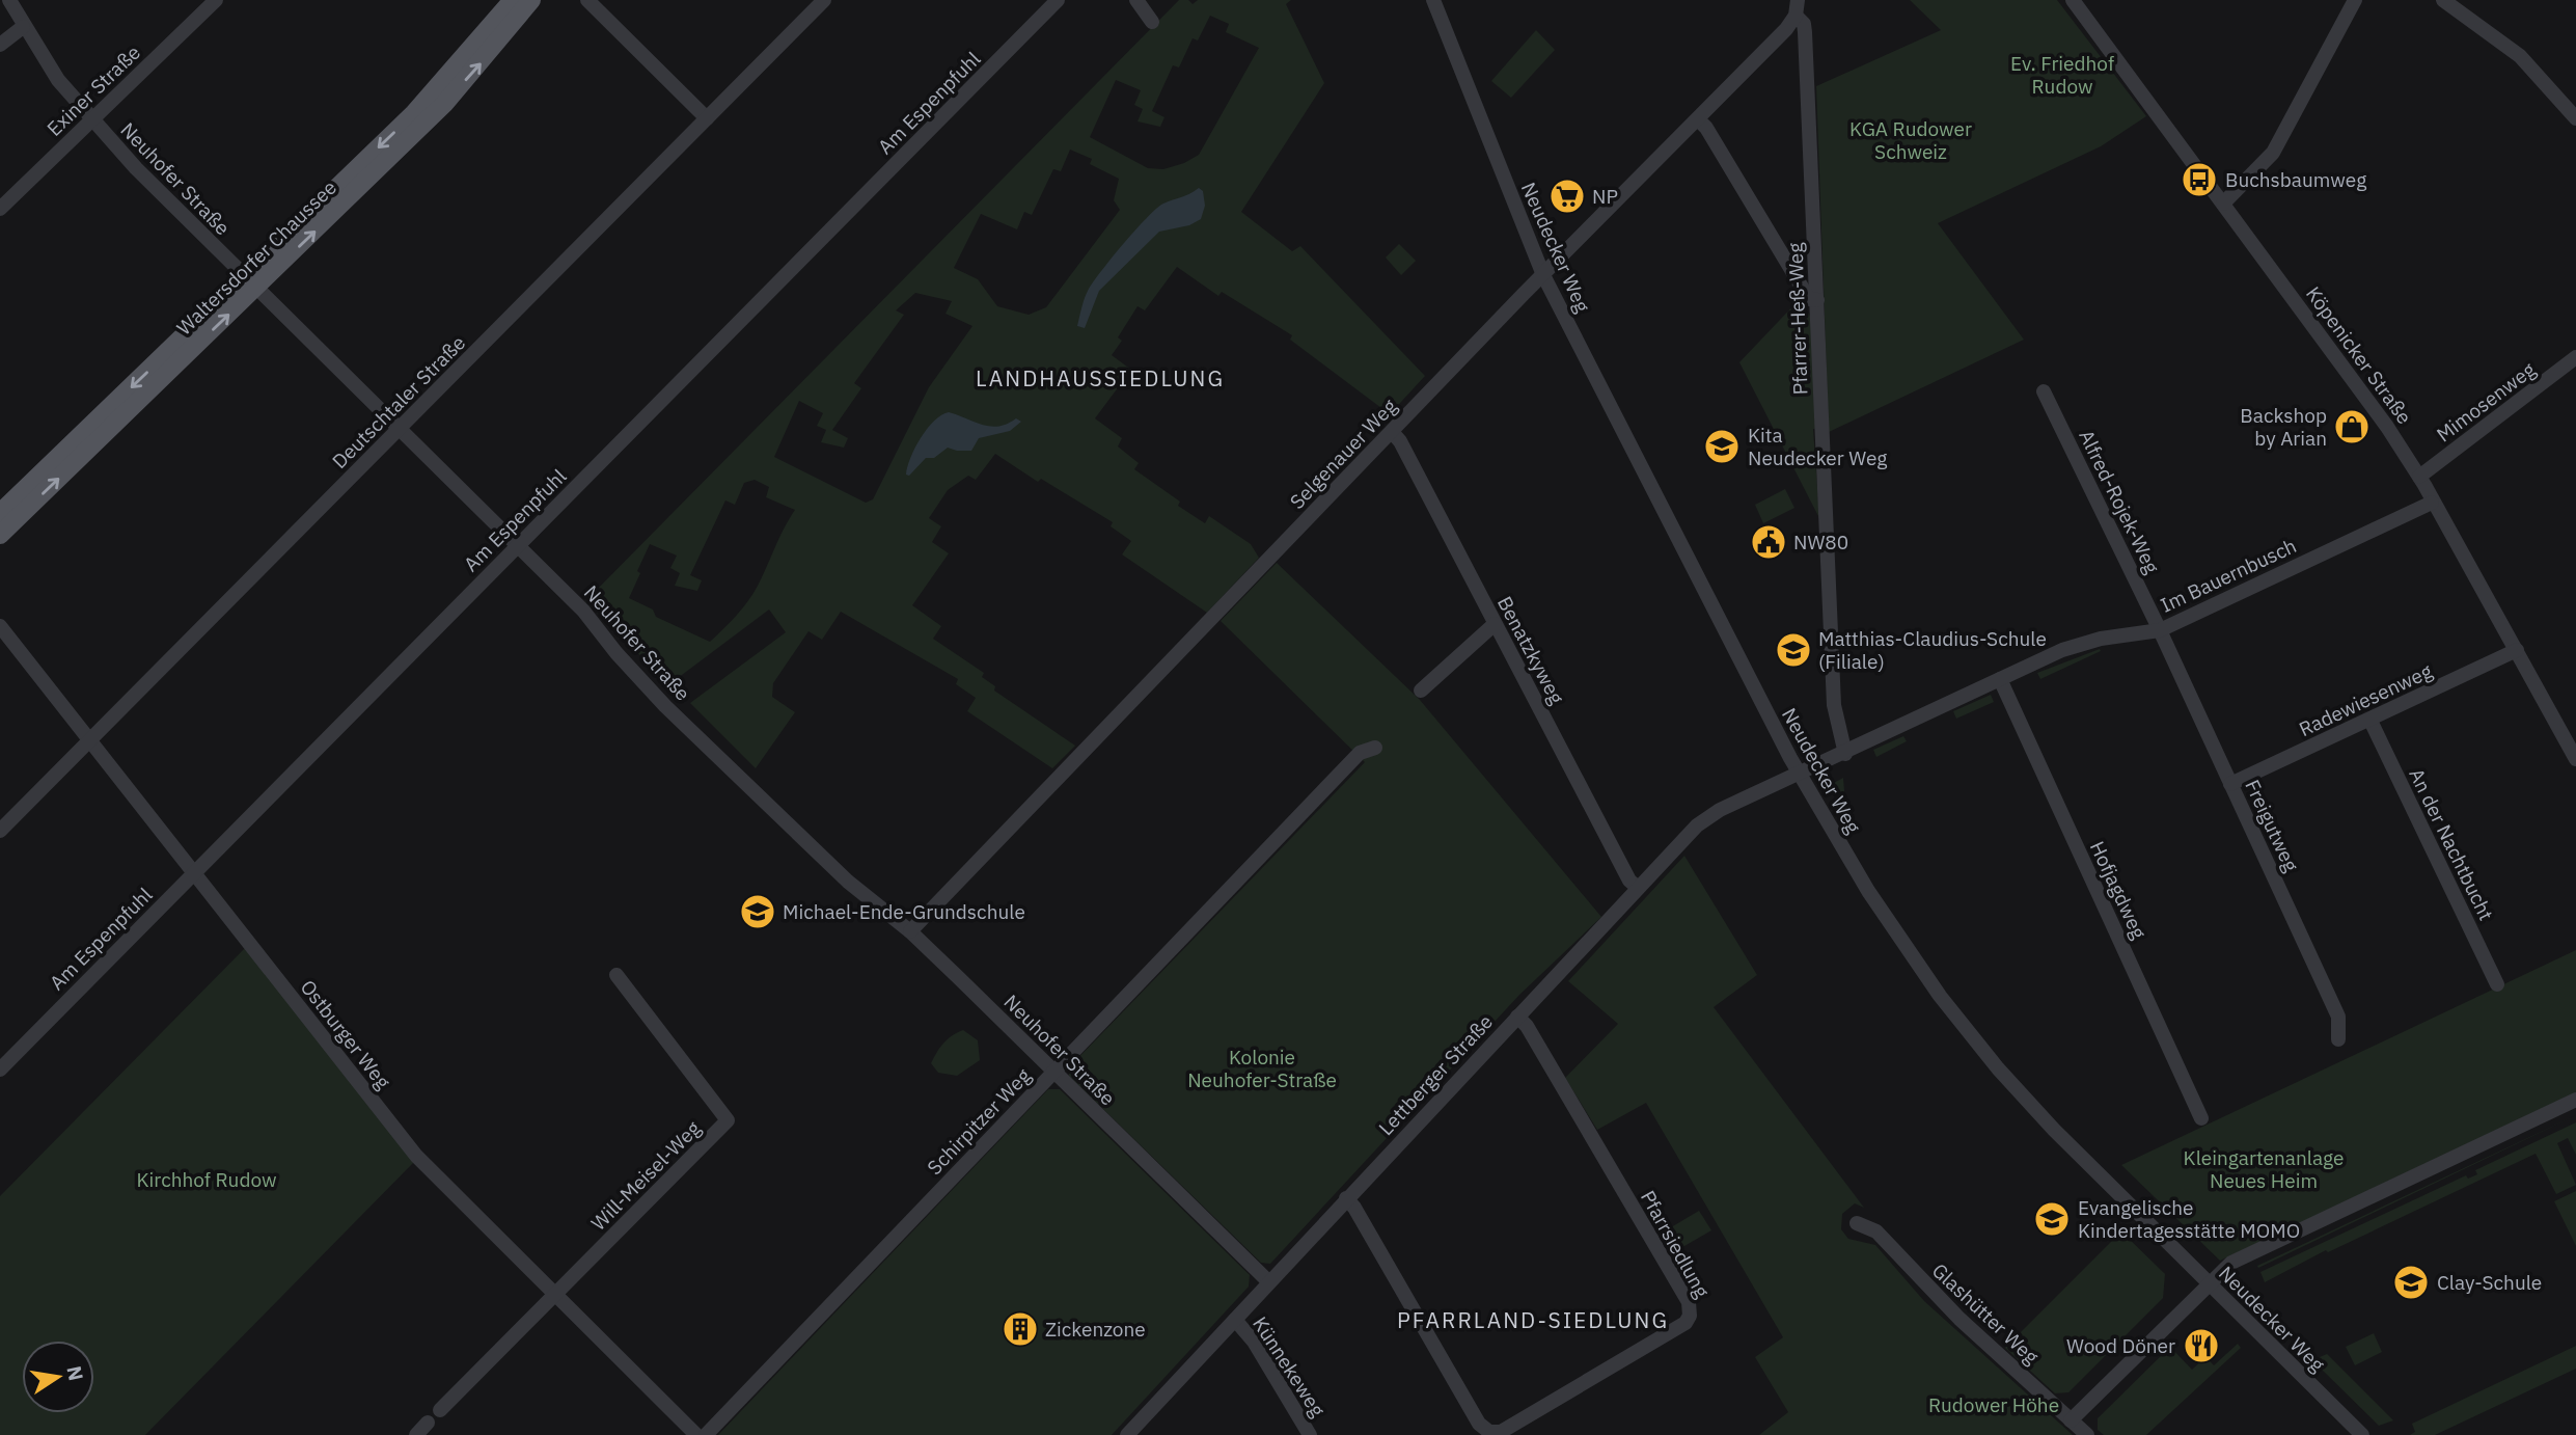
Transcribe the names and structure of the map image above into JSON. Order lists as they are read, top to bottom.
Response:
{
  "streets": {
    "main road": ["Waltersdorfer Chaussee"],
    "street": [
      "Exiner Straße",
      "Am Espenpfuhl",
      "Neuhofer Straße",
      "Neudecker Weg",
      "Pfarrer-Heß-Weg",
      "Köpenicker Straße",
      "Deutschtaler Straße",
      "Mimosenweg",
      "Selgenauer Weg",
      "Alfred-Rojek-Weg",
      "Im Bauernbusch",
      "Benatzkyweg",
      "Radewiesenweg",
      "Freigutweg",
      "An der Nachtbucht",
      "Hofjagdweg",
      "Ostburger Weg",
      "Lettberger Straße",
      "Schirpitzer Weg",
      "Will-Meisel-Weg",
      "Pfarrsiedlung",
      "Glashütter Weg",
      "Künnekeweg"
    ]
  },
  "crossings": [
    ["Exiner Straße", "Neuhofer Straße"],
    ["Am Espenpfuhl", "Neuhofer Straße"],
    ["Am Espenpfuhl", "Ostburger Weg"],
    ["Neuhofer Straße", "Waltersdorfer Chaussee"],
    ["Neuhofer Straße", "Deutschtaler Straße"],
    ["Neuhofer Straße", "Selgenauer Weg"],
    ["Neuhofer Straße", "Lettberger Straße"],
    ["Neuhofer Straße", "Schirpitzer Weg"],
    ["Neudecker Weg", "Selgenauer Weg"],
    ["Neudecker Weg", "Im Bauernbusch"],
    ["Neudecker Weg", "Lettberger Straße"],
    ["Pfarrer-Heß-Weg", "Selgenauer Weg"],
    ["Pfarrer-Heß-Weg", "Im Bauernbusch"],
    ["Köpenicker Straße", "Mimosenweg"],
    ["Köpenicker Straße", "Im Bauernbusch"],
    ["Köpenicker Straße", "Radewiesenweg"],
    ["Deutschtaler Straße", "Ostburger Weg"],
    ["Selgenauer Weg", "Benatzkyweg"],
    ["Alfred-Rojek-Weg", "Im Bauernbusch"],
    ["Alfred-Rojek-Weg", "Freigutweg"],
    ["Im Bauernbusch", "Freigutweg"],
    ["Im Bauernbusch", "Hofjagdweg"],
    ["Im Bauernbusch", "Lettberger Straße"],
    ["Benatzkyweg", "Lettberger Straße"],
    ["Radewiesenweg", "Freigutweg"],
    ["Radewiesenweg", "An der Nachtbucht"],
    ["Ostburger Weg", "Will-Meisel-Weg"],
    ["Lettberger Straße", "Pfarrsiedlung"],
    ["Lettberger Straße", "Künnekeweg"]
  ],
  "districts": ["LANDHAUSSIEDLUNG", "PFARRLAND-SIEDLUNG"],
  "parks": [
    "Ev. Friedhof Rudow",
    "KGA Rudower Schweiz",
    "Kolonie Neuhofer-Straße",
    "Kleingartenanlage Neues Heim",
    "Kirchhof Rudow",
    "Rudower Höhe"
  ],
  "places": {
    "bus stop": ["Buchsbaumweg"],
    "supermarket": ["NP"],
    "shop": ["Backshop by Arian"],
    "school or university": [
      "Kita Neudecker Weg",
      "Matthias-Claudius-Schule (Filiale)",
      "Michael-Ende-Grundschule",
      "Evangelische Kindertagesstätte MOMO",
      "Clay-Schule"
    ],
    "public building": ["NW80"],
    "building": ["Zickenzone"],
    "restaurant": ["Wood Döner"]
  },
  "north": "right"
}
